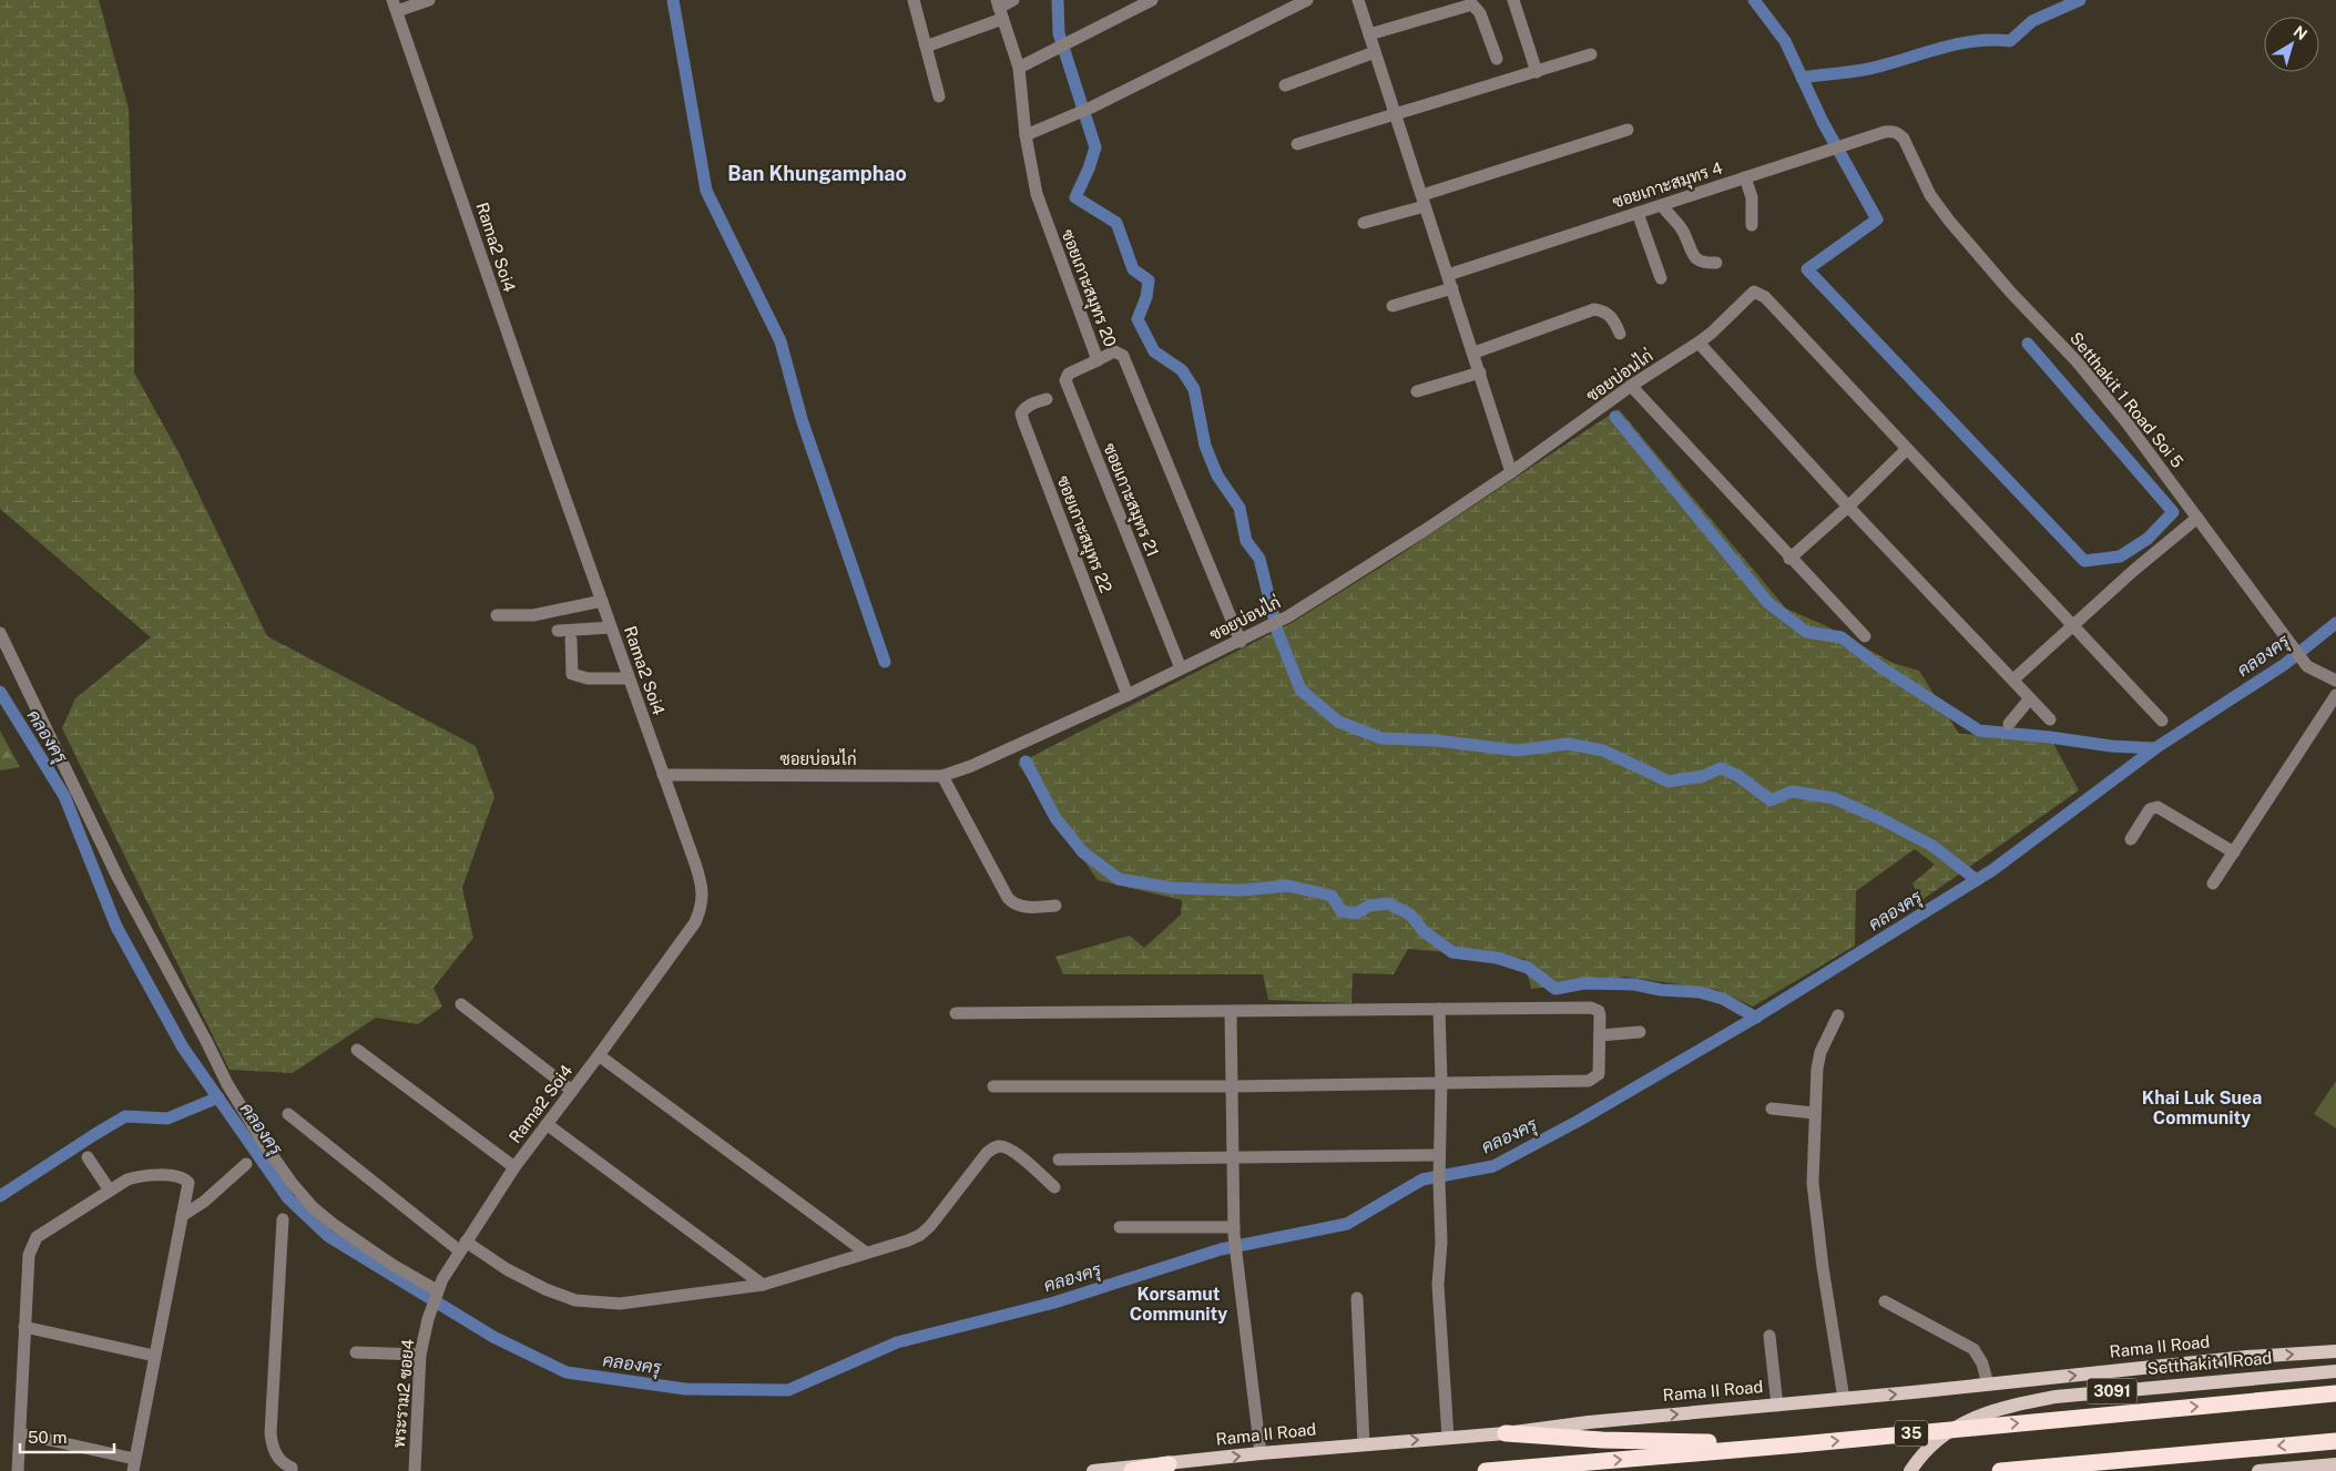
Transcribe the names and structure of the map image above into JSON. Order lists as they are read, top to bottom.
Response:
{
  "streets": {
    "highway": ["35"],
    "main road": ["Rama II Road", "Setthakit 1 Road", "3091"],
    "street": [
      "ซอยเกาะสมุทร 4",
      "Rama2 Soi4",
      "ซอยเกาะสมุทร 20",
      "ซอยบ่อนไก่",
      "Setthakit 1 Road Soi 5",
      "ซอยเกาะสมุทร 21",
      "ซอยเกาะสมุทร 22",
      "พระราม2 ซอย4"
    ]
  },
  "crossings": [
    ["ซอยเกาะสมุทร 4", "Setthakit 1 Road Soi 5"],
    ["Rama2 Soi4", "ซอยบ่อนไก่"],
    ["Rama2 Soi4", "พระราม2 ซอย4"],
    ["ซอยเกาะสมุทร 20", "ซอยบ่อนไก่"],
    ["ซอยเกาะสมุทร 20", "ซอยเกาะสมุทร 21"],
    ["ซอยบ่อนไก่", "ซอยเกาะสมุทร 21"],
    ["ซอยบ่อนไก่", "ซอยเกาะสมุทร 22"]
  ],
  "one_way": ["Rama II Road"],
  "districts": ["Ban Khungamphao", "Khai Luk Suea Community", "Korsamut Community"],
  "water": ["คลองครุ"],
  "scale_bar": "50 m",
  "north": "top right"
}
